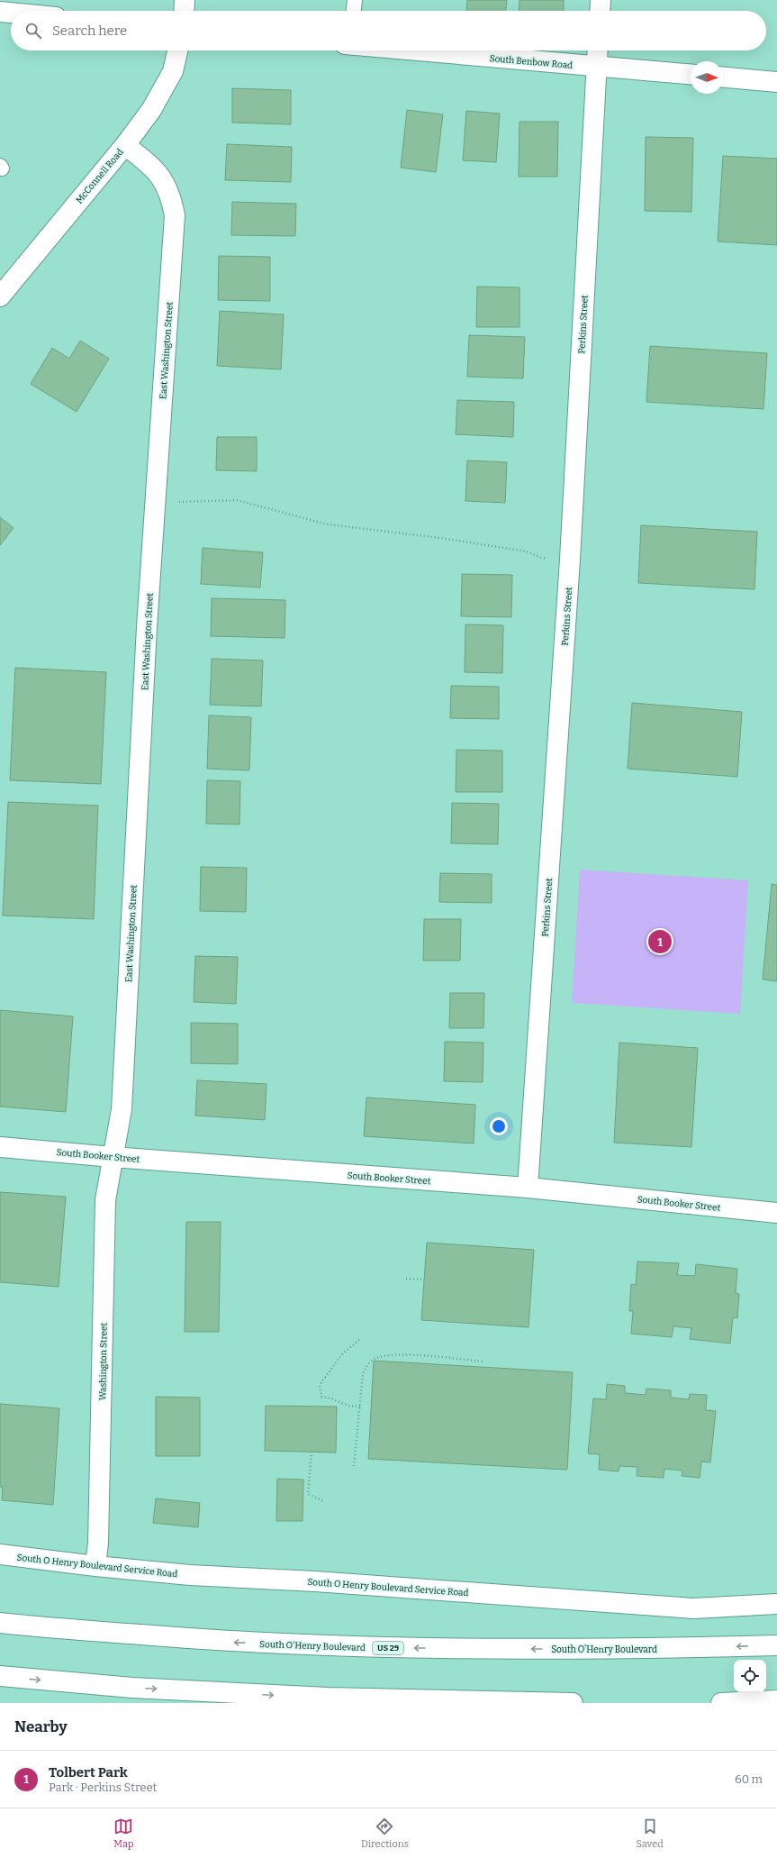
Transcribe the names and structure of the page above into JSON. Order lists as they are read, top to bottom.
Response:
{
  "streets": {
    "main road": [
      "South Benbow Road",
      "McConnell Road",
      "Perkins Street",
      "East Washington Street",
      "South Booker Street",
      "Washington Street",
      "South O Henry Boulevard Service Road",
      "South O'Henry Boulevard",
      "US 29"
    ]
  },
  "crossings": [
    ["South Benbow Road", "Perkins Street"],
    ["McConnell Road", "East Washington Street"],
    ["Perkins Street", "South Booker Street"],
    ["East Washington Street", "South Booker Street"],
    ["East Washington Street", "Washington Street"],
    ["South Booker Street", "Washington Street"],
    ["Washington Street", "South O Henry Boulevard Service Road"]
  ],
  "north": "right",
  "page": {
    "search": "Search here",
    "pins": "1",
    "heading": "Nearby",
    "list": [
      {
        "mark": "1",
        "name": "Tolbert Park",
        "note": "Park · Perkins Street",
        "value": "60 m"
      }
    ],
    "nav": ["Map", "Directions", "Saved"]
  }
}
